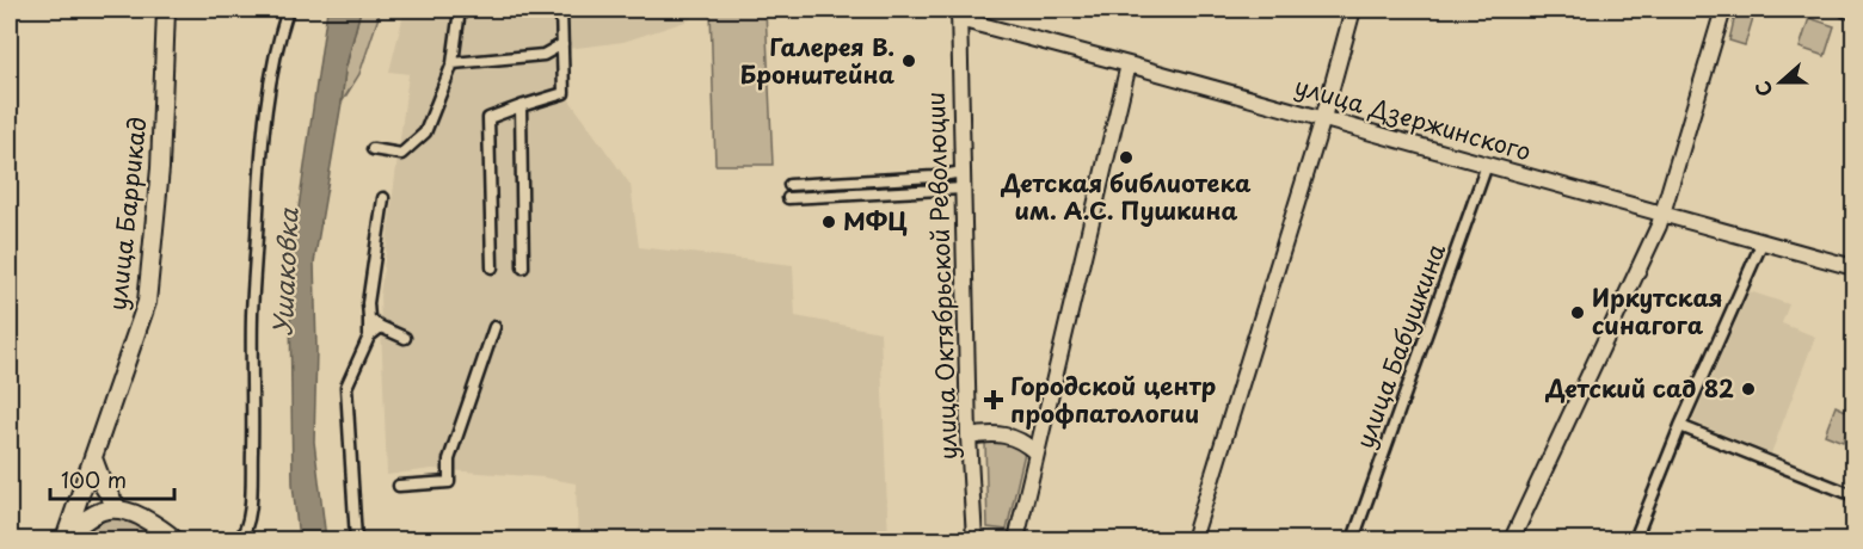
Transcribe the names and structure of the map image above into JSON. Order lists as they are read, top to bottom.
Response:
{
  "streets": {
    "main road": ["улица Дзержинского", "улица Баррикад", "улица Октябрьской Революции"],
    "street": ["улица Бабушкина"]
  },
  "crossings": [
    ["улица Дзержинского", "улица Октябрьской Революции"],
    ["улица Дзержинского", "улица Бабушкина"]
  ],
  "water": ["Ушаковка"],
  "places": {
    "other": [
      "Галерея В. Бронштейна",
      "Детская библиотека им. А.С. Пушкина",
      "МФЦ",
      "Иркутская синагога",
      "Детский сад 82"
    ],
    "health": ["Городской центр профпатологии"]
  },
  "scale_bar": "100 m",
  "north": "left"
}
